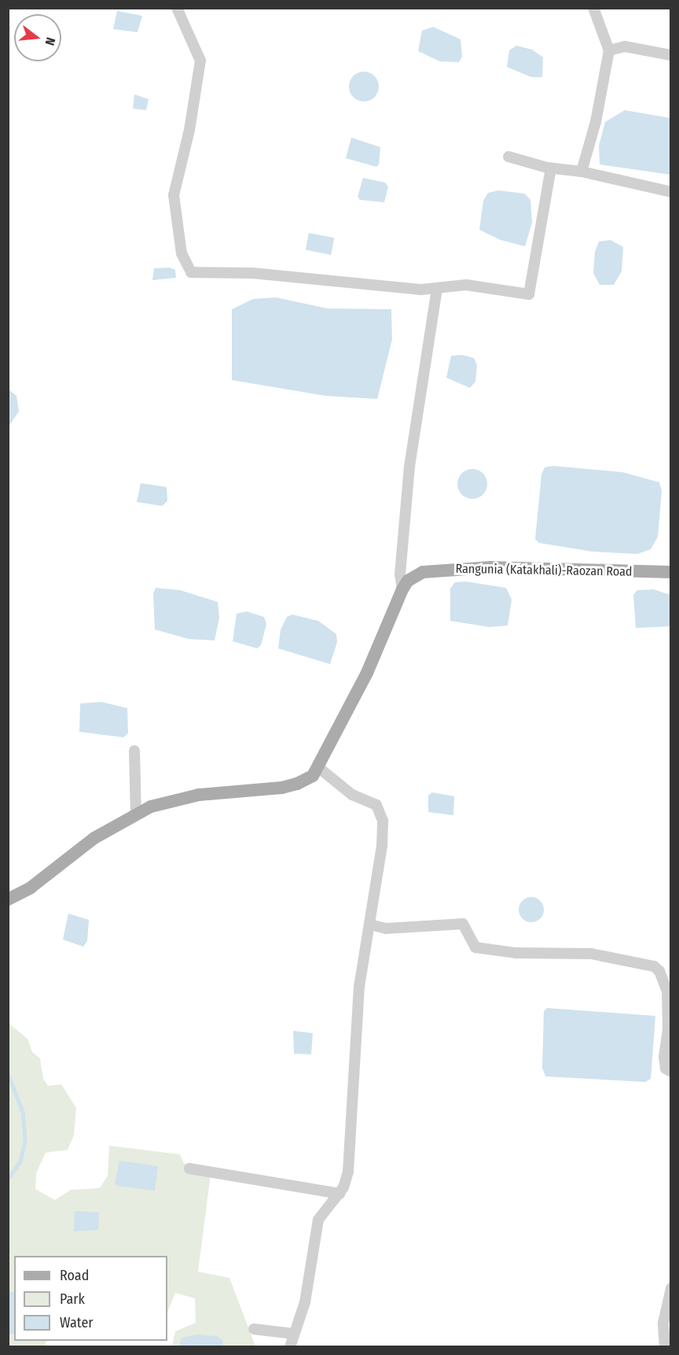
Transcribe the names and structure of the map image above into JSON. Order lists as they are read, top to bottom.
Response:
{
  "streets": {
    "main road": ["Rangunia (Katakhali)-Raozan Road"]
  },
  "legend": ["Road", "Park", "Water"],
  "north": "right"
}
